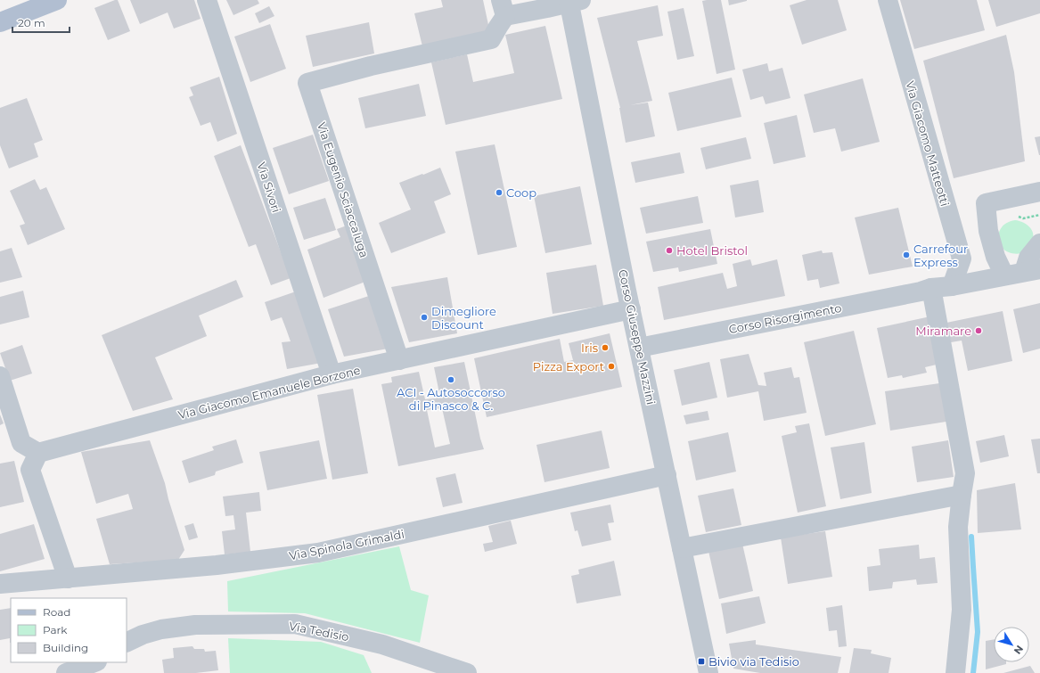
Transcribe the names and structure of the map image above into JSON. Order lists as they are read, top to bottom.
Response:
{
  "streets": {
    "street": [
      "Via Giacomo Matteotti",
      "Via Sivori",
      "Via Eugenio Sciaccaluga",
      "Corso Risorgimento",
      "Corso Giuseppe Mazzini",
      "Via Giacomo Emanuele Borzone",
      "Via Spinola Grimaldi",
      "Via Tedisio"
    ]
  },
  "crossings": [
    ["Via Giacomo Matteotti", "Corso Risorgimento"],
    ["Via Sivori", "Via Giacomo Emanuele Borzone"],
    ["Via Eugenio Sciaccaluga", "Via Giacomo Emanuele Borzone"],
    ["Corso Risorgimento", "Corso Giuseppe Mazzini"],
    ["Corso Giuseppe Mazzini", "Via Giacomo Emanuele Borzone"],
    ["Corso Giuseppe Mazzini", "Via Spinola Grimaldi"]
  ],
  "places": {
    "other": [
      "Coop",
      "Hotel Bristol",
      "Carrefour Express",
      "Dimegliore Discount",
      "Miramare",
      "Iris",
      "Pizza Export",
      "ACI - Autosoccorso di Pinasco & C."
    ],
    "transit": ["Bivio via Tedisio"]
  },
  "legend": ["Road", "Park", "Building"],
  "scale_bar": "20 m",
  "north": "bottom right"
}
